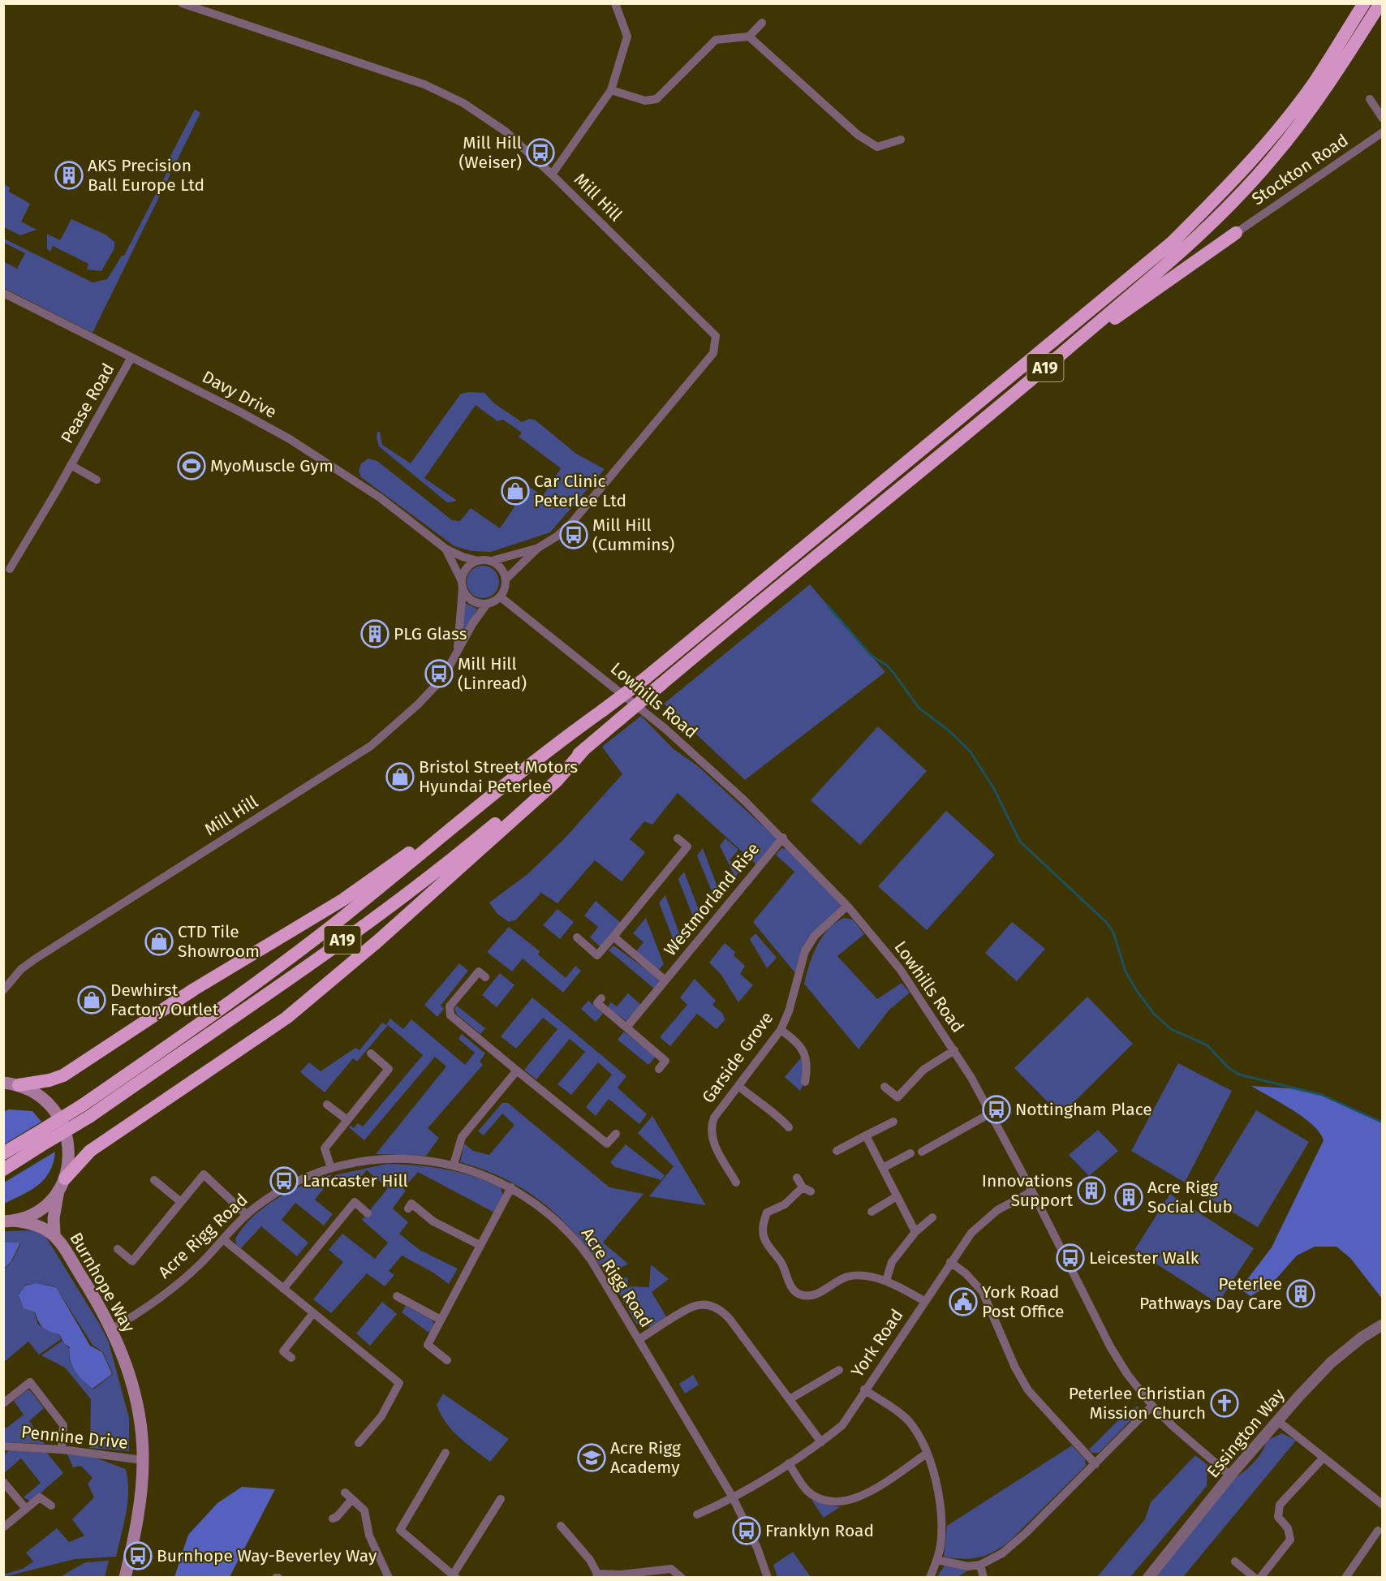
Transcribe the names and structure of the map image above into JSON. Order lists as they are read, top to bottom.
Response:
{
  "streets": {
    "highway": ["A19"],
    "main road": ["Burnhope Way"],
    "street": [
      "Stockton Road",
      "Mill Hill",
      "Davy Drive",
      "Pease Road",
      "Lowhills Road",
      "Westmorland Rise",
      "Garside Grove",
      "Acre Rigg Road",
      "York Road",
      "Essington Way",
      "Pennine Drive"
    ]
  },
  "crossings": [
    ["Mill Hill", "Davy Drive"],
    ["Mill Hill", "Lowhills Road"],
    ["Davy Drive", "Pease Road"],
    ["Davy Drive", "Lowhills Road"],
    ["Lowhills Road", "Westmorland Rise"],
    ["Lowhills Road", "Garside Grove"],
    ["Lowhills Road", "York Road"],
    ["Lowhills Road", "Essington Way"],
    ["Acre Rigg Road", "Burnhope Way"],
    ["Acre Rigg Road", "York Road"],
    ["Burnhope Way", "Pennine Drive"]
  ],
  "places": {
    "bus stop": [
      "Mill Hill (Weiser)",
      "Mill Hill (Cummins)",
      "Mill Hill (Linread)",
      "Nottingham Place",
      "Lancaster Hill",
      "Leicester Walk",
      "Franklyn Road",
      "Burnhope Way-Beverley Way"
    ],
    "building": [
      "AKS Precision Ball Europe Ltd",
      "PLG Glass",
      "Innovations Support",
      "Acre Rigg Social Club",
      "Peterlee Pathways Day Care"
    ],
    "sports": ["MyoMuscle Gym"],
    "shop": [
      "Car Clinic Peterlee Ltd",
      "Bristol Street Motors Hyundai Peterlee",
      "CTD Tile Showroom",
      "Dewhirst Factory Outlet"
    ],
    "public building": ["York Road Post Office"],
    "church": ["Peterlee Christian Mission Church"],
    "school or university": ["Acre Rigg Academy"]
  }
}
